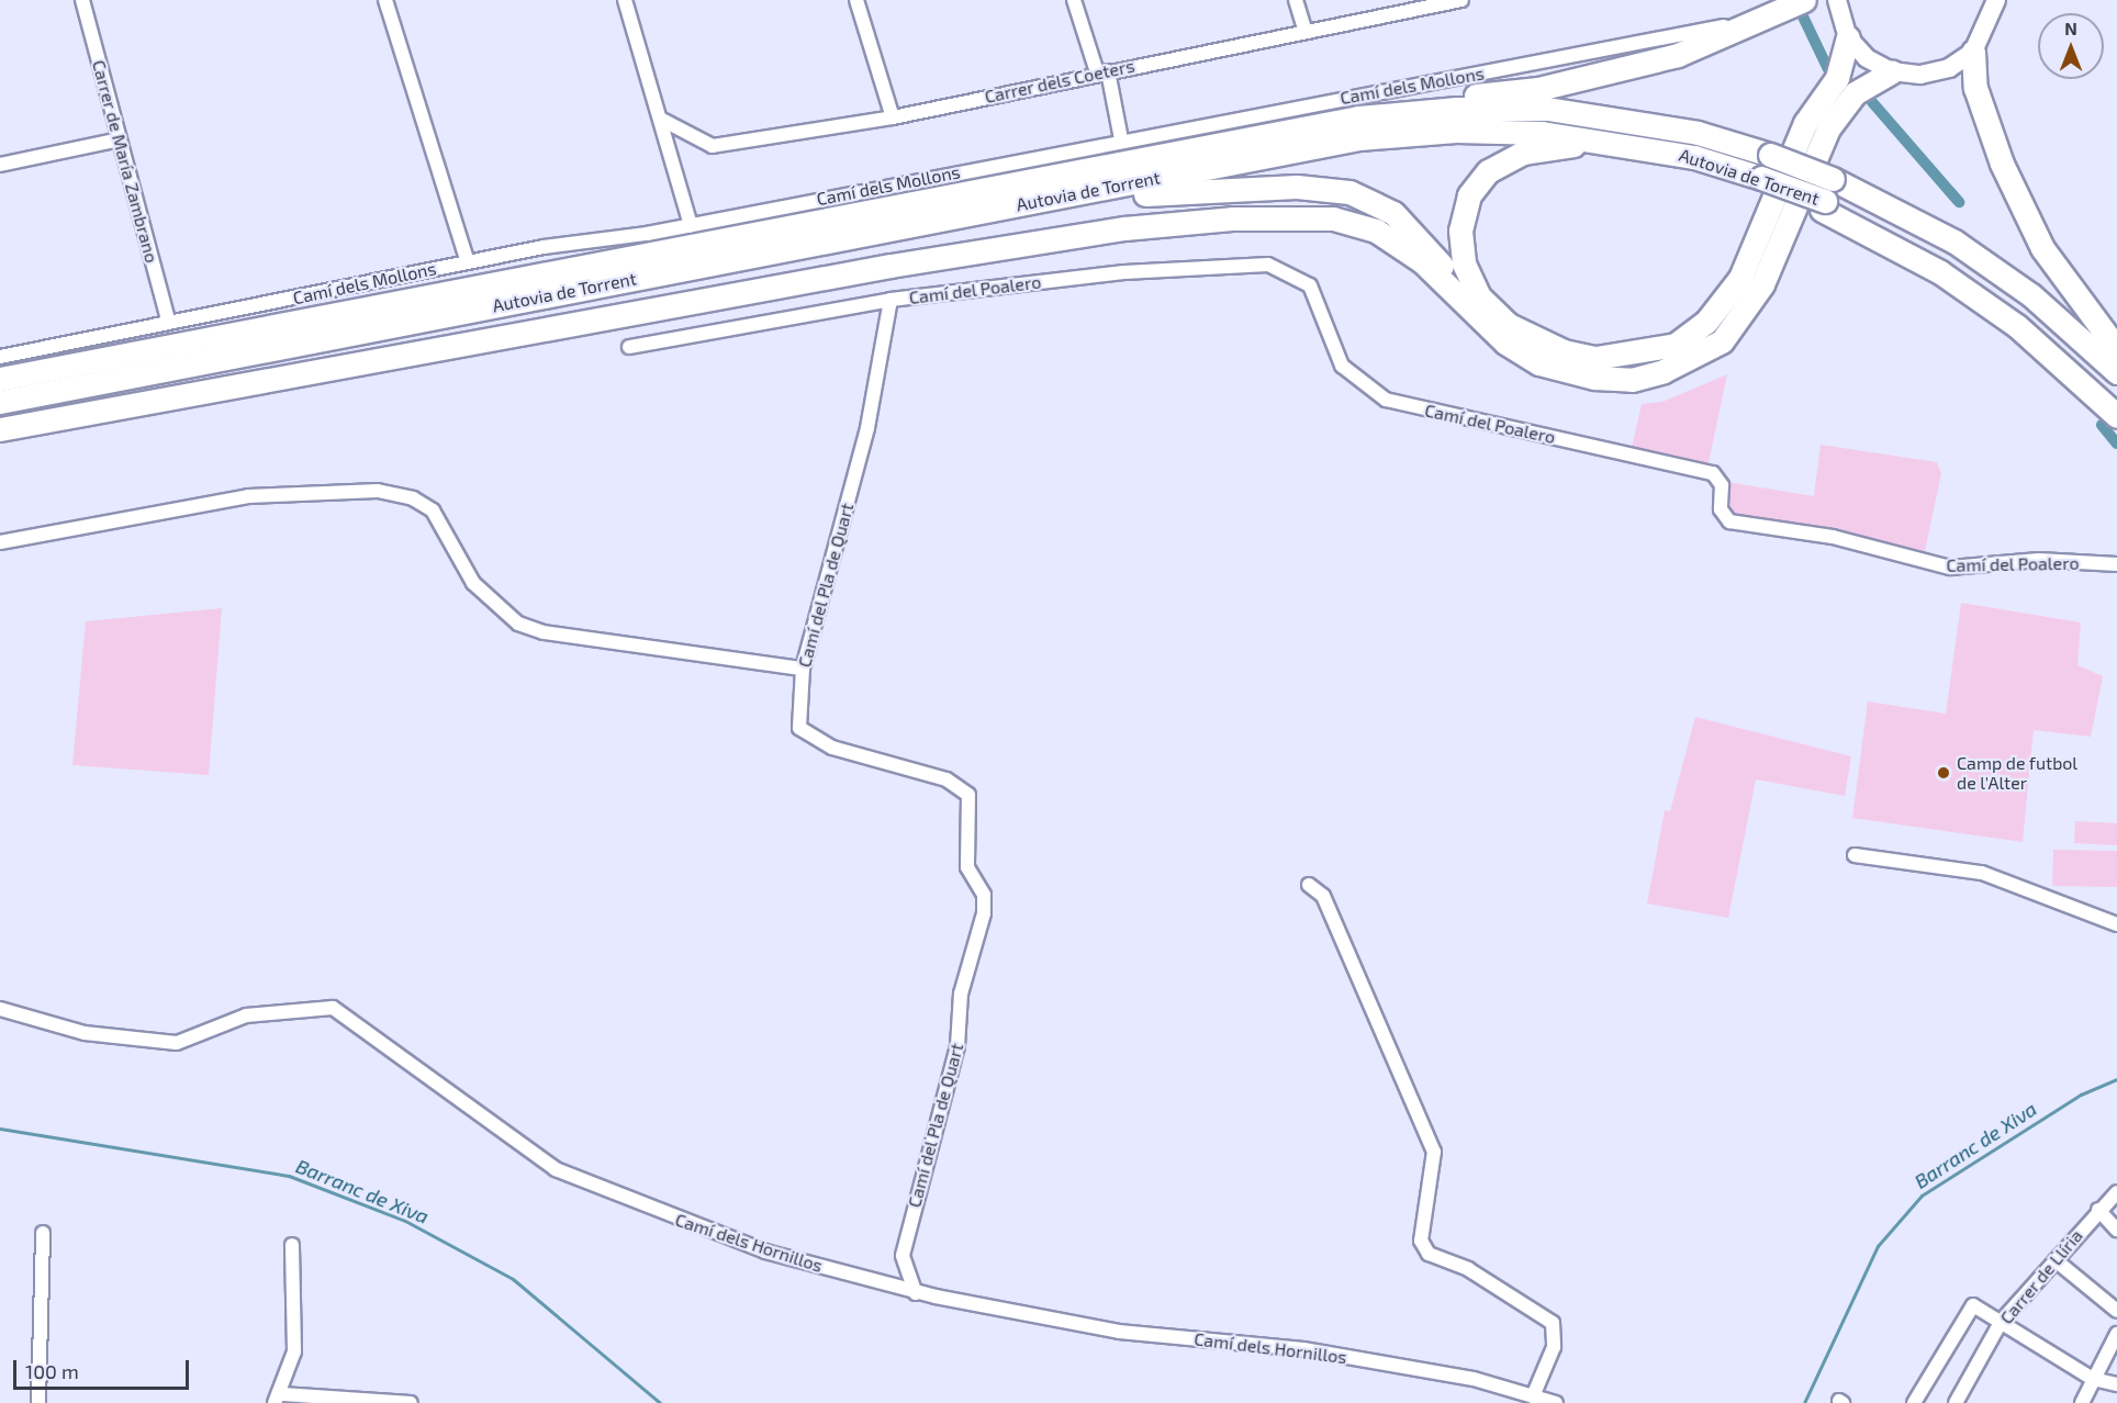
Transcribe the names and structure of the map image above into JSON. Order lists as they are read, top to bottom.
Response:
{
  "streets": {
    "highway": ["Autovia de Torrent"],
    "street": [
      "Carrer dels Coeters",
      "Camí dels Mollons",
      "Carrer de María Zambrano",
      "Camí del Poalero",
      "Camí del Pla de Quart",
      "Camí dels Hornillos",
      "Carrer de Llíria"
    ]
  },
  "crossings": [
    ["Camí dels Mollons", "Carrer de María Zambrano"],
    ["Camí del Poalero", "Camí del Pla de Quart"],
    ["Camí del Pla de Quart", "Camí dels Hornillos"]
  ],
  "water": ["Barranc de Xiva"],
  "places": ["Camp de futbol de l'Alter"],
  "scale_bar": "100 m",
  "north": "top"
}
